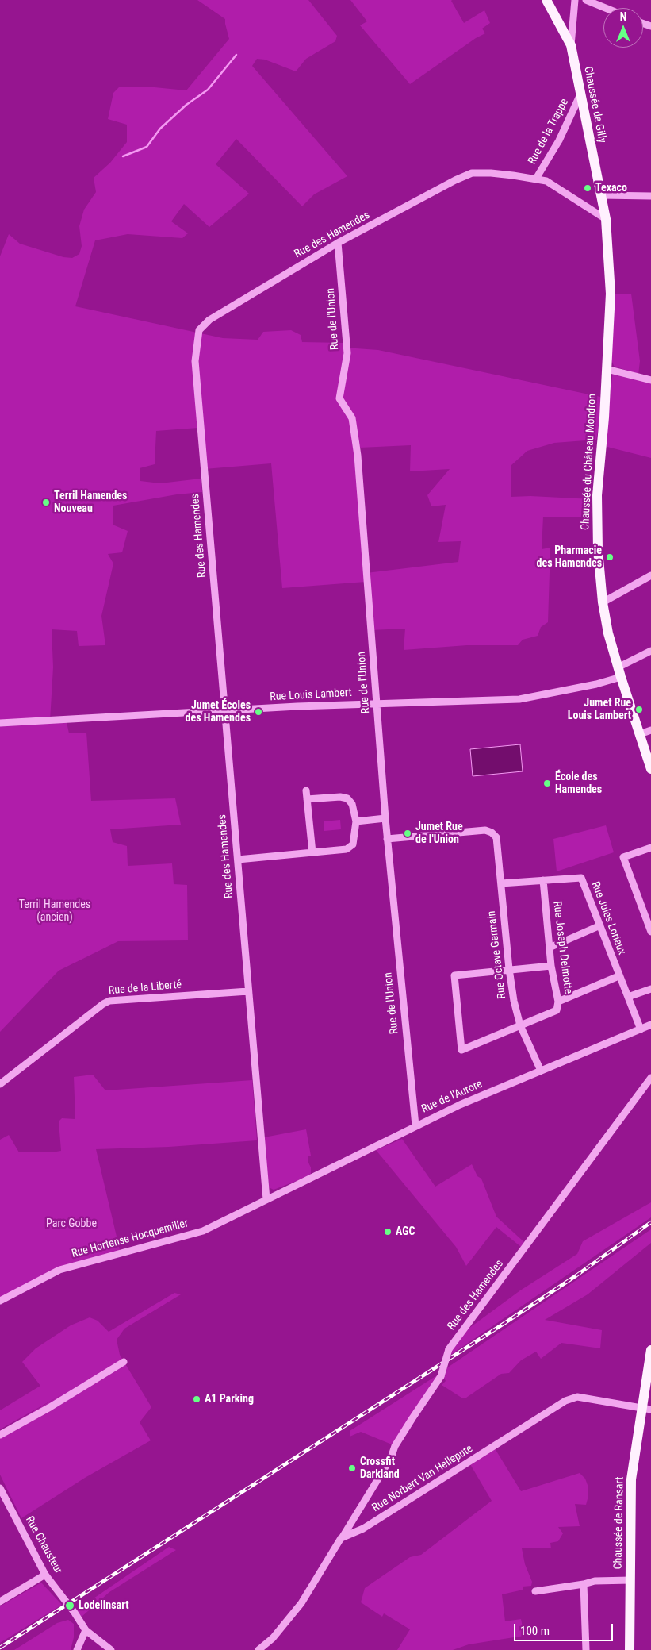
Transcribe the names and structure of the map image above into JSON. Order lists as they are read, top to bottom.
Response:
{
  "streets": {
    "main road": ["Chaussée de Gilly", "Chaussée du Château Mondron", "Chaussée de Ransart"],
    "street": [
      "Rue de la Trappe",
      "Rue des Hamendes",
      "Rue de l'Union",
      "Rue Louis Lambert",
      "Rue Jules Loriaux",
      "Rue Joseph Delmotte",
      "Rue Octave Germain",
      "Rue de la Liberté",
      "Rue de l'Aurore",
      "Rue Hortense Hocquemiller",
      "Rue Norbert Van Hellepute",
      "Rue Chausteur"
    ]
  },
  "crossings": [
    ["Chaussée de Gilly", "Rue de la Trappe"],
    ["Chaussée de Gilly", "Rue des Hamendes"],
    ["Chaussée de Gilly", "Chaussée du Château Mondron"],
    ["Rue de la Trappe", "Rue des Hamendes"],
    ["Rue des Hamendes", "Rue de l'Union"],
    ["Rue des Hamendes", "Chaussée du Château Mondron"],
    ["Rue des Hamendes", "Rue Louis Lambert"],
    ["Rue des Hamendes", "Rue de la Liberté"],
    ["Rue des Hamendes", "Rue de l'Aurore"],
    ["Rue des Hamendes", "Rue Hortense Hocquemiller"],
    ["Rue des Hamendes", "Rue Norbert Van Hellepute"],
    ["Rue de l'Union", "Rue Louis Lambert"],
    ["Rue de l'Union", "Rue Octave Germain"],
    ["Rue de l'Union", "Rue de l'Aurore"],
    ["Chaussée du Château Mondron", "Rue Louis Lambert"],
    ["Rue Jules Loriaux", "Rue Joseph Delmotte"],
    ["Rue Jules Loriaux", "Rue Octave Germain"],
    ["Rue Jules Loriaux", "Rue de l'Aurore"],
    ["Rue Joseph Delmotte", "Rue Octave Germain"],
    ["Rue Octave Germain", "Rue de l'Aurore"],
    ["Rue de l'Aurore", "Rue Hortense Hocquemiller"],
    ["Rue Norbert Van Hellepute", "Chaussée de Ransart"]
  ],
  "parks": ["Terril Hamendes (ancien)", "Parc Gobbe"],
  "places": [
    "Texaco",
    "Terril Hamendes Nouveau",
    "Pharmacie des Hamendes",
    "Jumet Rue Louis Lambert",
    "Jumet Écoles des Hamendes",
    "École des Hamendes",
    "Jumet Rue de l'Union",
    "AGC",
    "A1 Parking",
    "Crossfit Darkland",
    "Lodelinsart"
  ],
  "scale_bar": "100 m",
  "north": "top"
}
